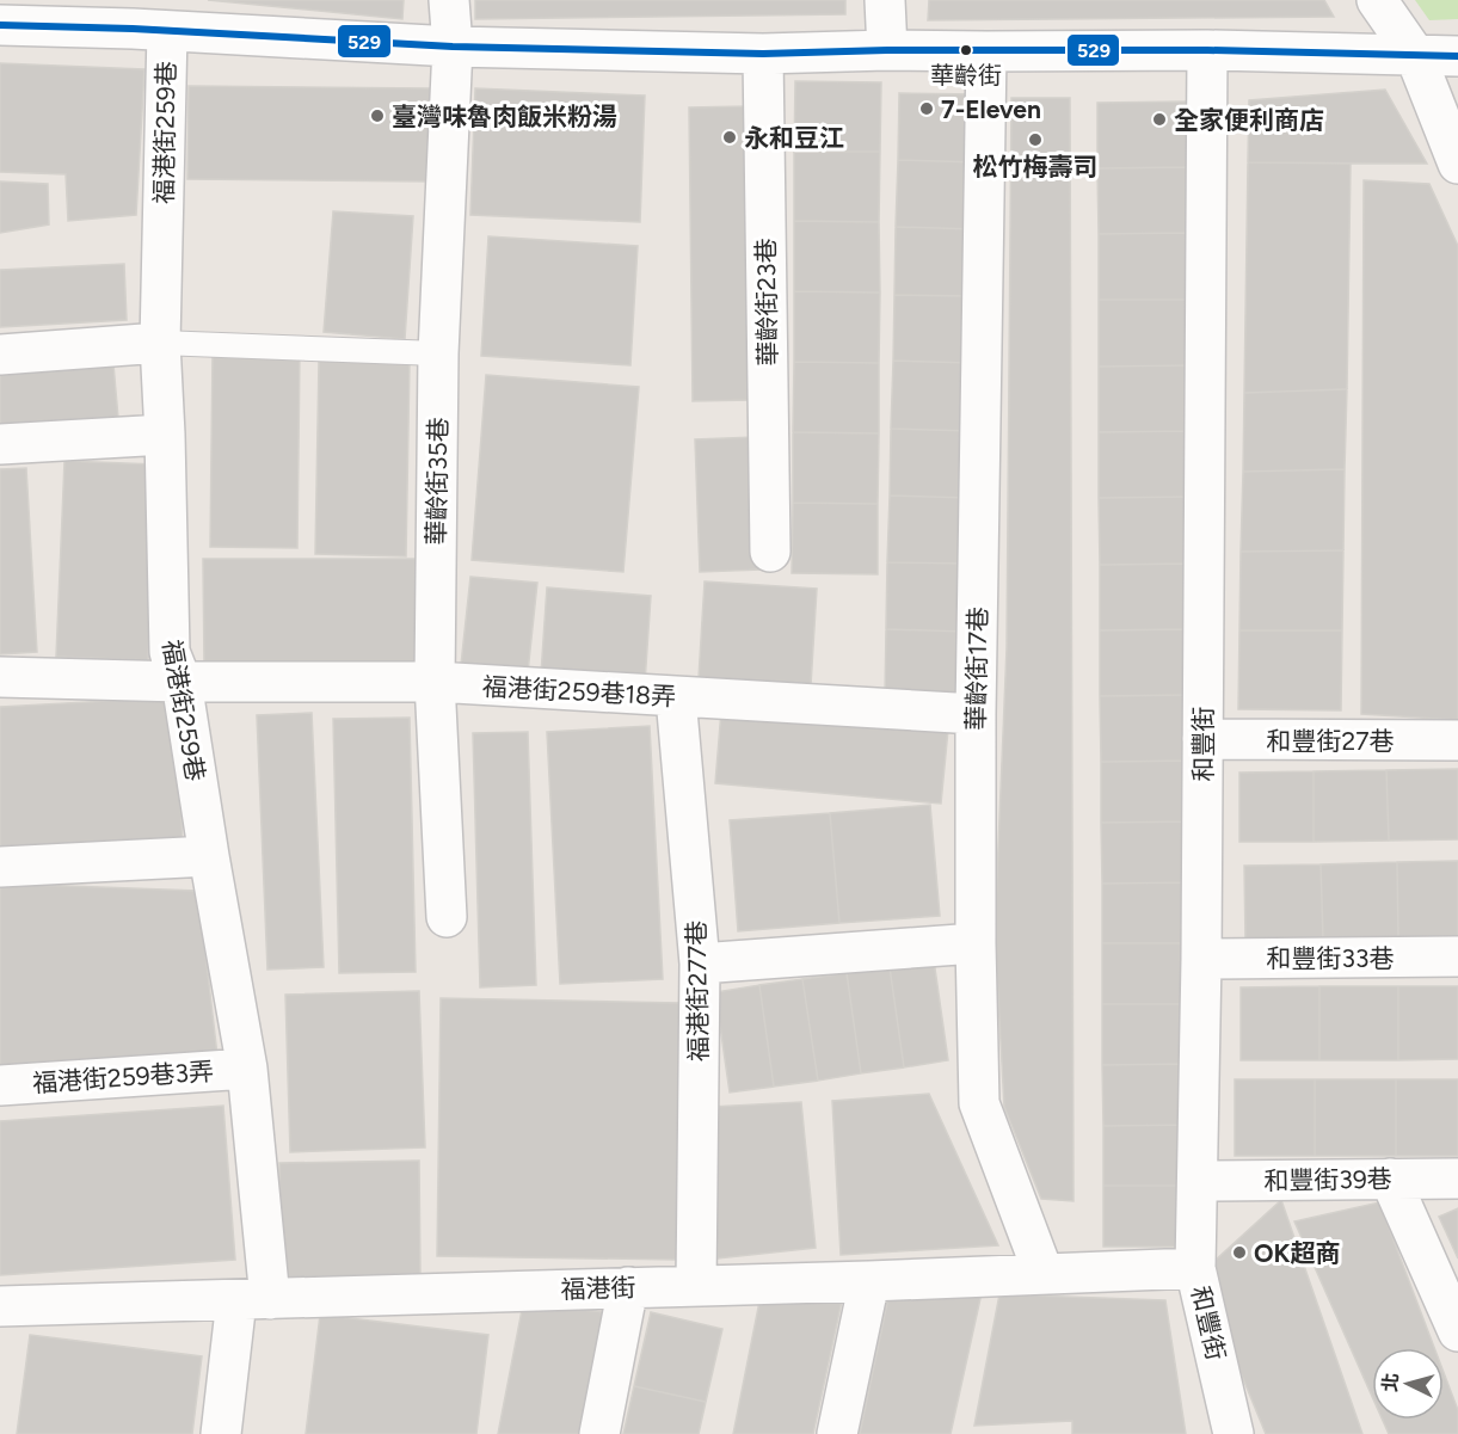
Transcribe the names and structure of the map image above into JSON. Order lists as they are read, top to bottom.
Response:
{
  "streets": {
    "street": [
      "福港街259巷",
      "華齡街23巷",
      "華齡街35巷",
      "華齡街17巷",
      "福港街259巷18弄",
      "和豐街27巷",
      "和豐街",
      "和豐街33巷",
      "福港街277巷",
      "福港街259巷3弄",
      "和豐街39巷",
      "福港街"
    ]
  },
  "crossings": [
    ["福港街259巷", "福港街259巷18弄"],
    ["福港街259巷", "福港街259巷3弄"],
    ["福港街259巷", "福港街"],
    ["華齡街35巷", "福港街259巷18弄"],
    ["華齡街17巷", "福港街259巷18弄"],
    ["華齡街17巷", "福港街"],
    ["福港街259巷18弄", "福港街277巷"],
    ["和豐街27巷", "和豐街"],
    ["和豐街", "和豐街33巷"],
    ["和豐街", "和豐街39巷"],
    ["和豐街", "福港街"],
    ["福港街277巷", "福港街"]
  ],
  "places": [
    "華齡街",
    "7-Eleven",
    "臺灣味魯肉飯米粉湯",
    "全家便利商店",
    "永和豆江",
    "松竹梅壽司",
    "OK超商"
  ],
  "lines": ["transit line 529"],
  "north": "left"
}
